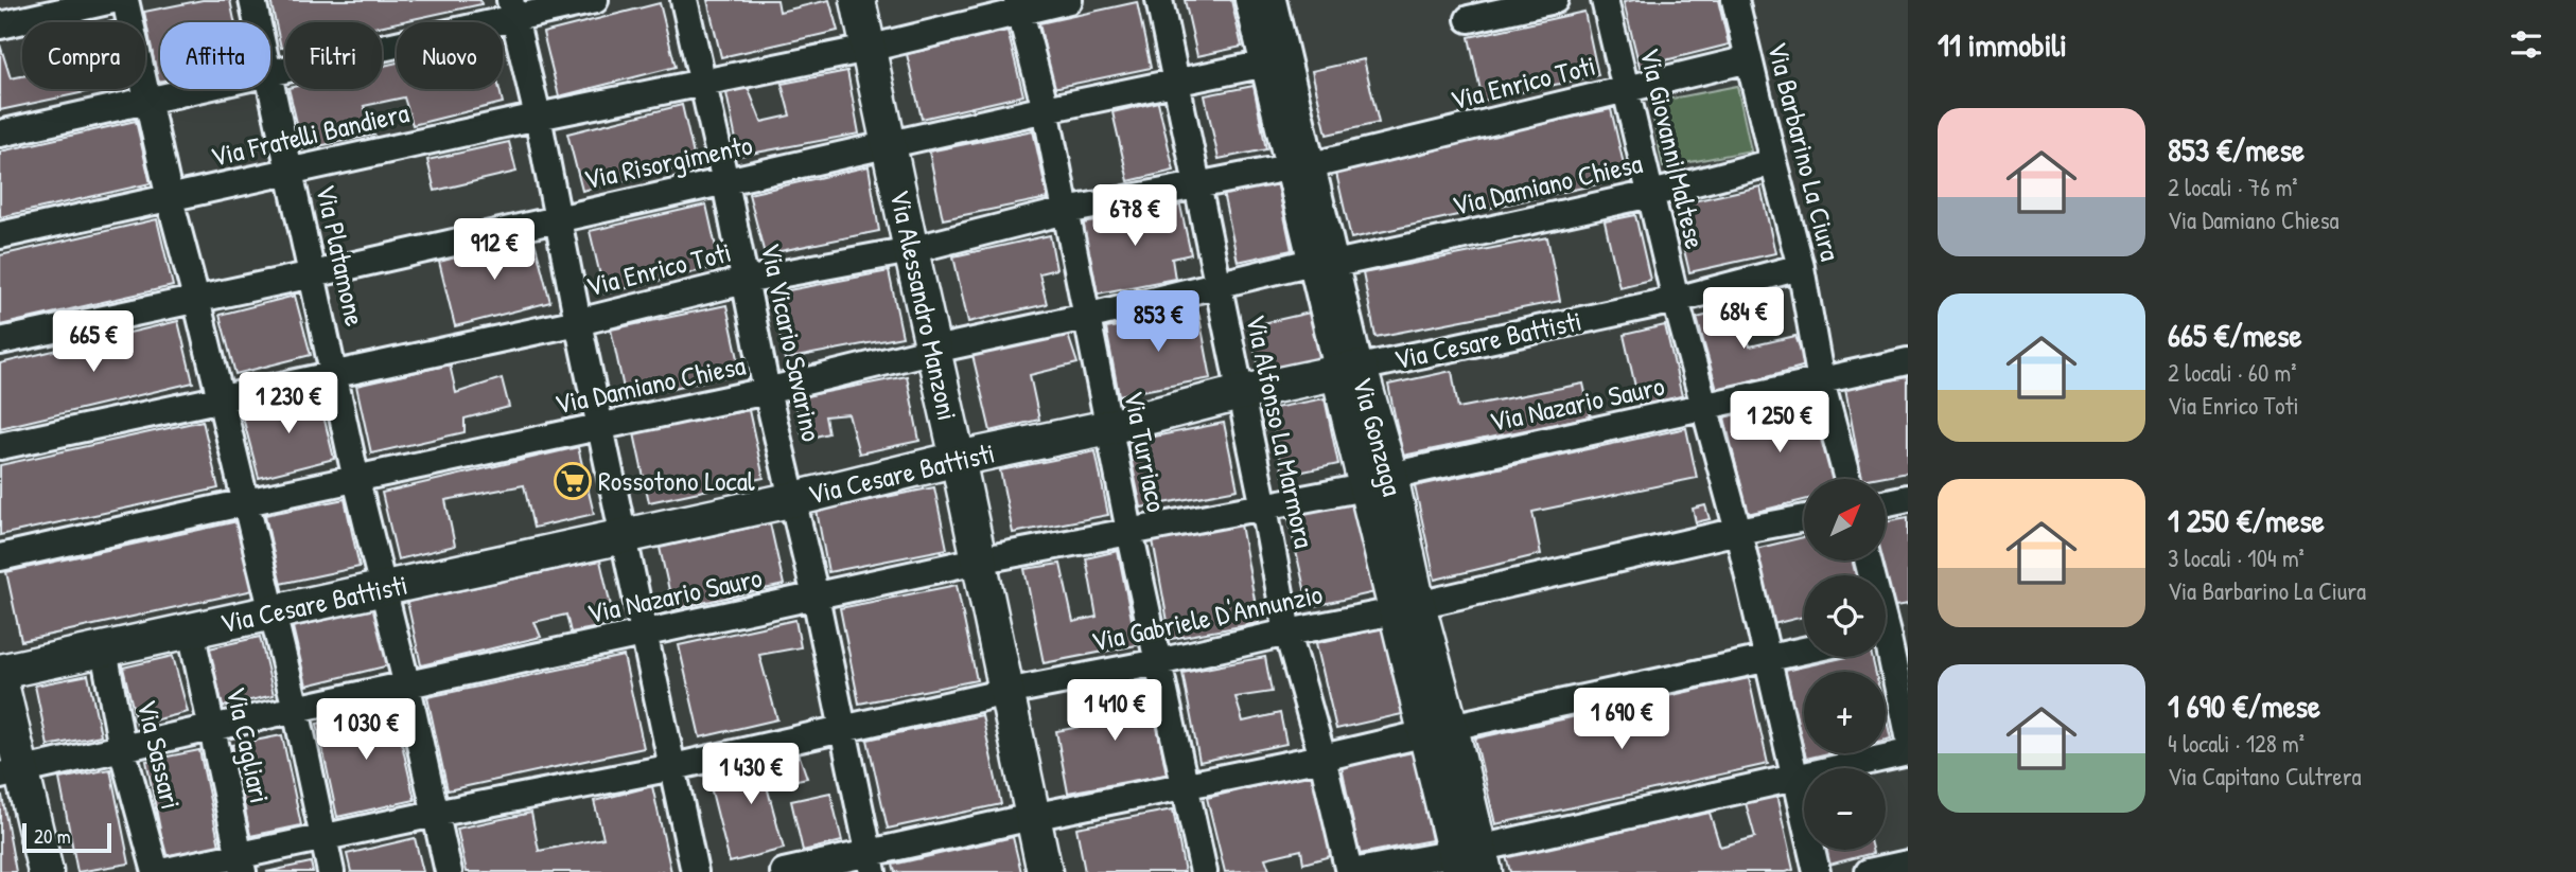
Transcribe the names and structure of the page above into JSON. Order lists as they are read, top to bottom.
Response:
{
  "streets": {
    "street": [
      "Via Enrico Toti",
      "Via Fratelli Bandiera",
      "Via Giovanni Maltese",
      "Via Barbarino La Ciura",
      "Via Risorgimento",
      "Via Damiano Chiesa",
      "Via Platamone",
      "Via Alessandro Manzoni",
      "Via Cesare Battisti",
      "Via Vicario Savarino",
      "Via Nazario Sauro",
      "Via Alfonso La Marmora",
      "Via Gonzaga",
      "Via Turriaco",
      "Via Gabriele D'Annunzio",
      "Via Cagliari",
      "Via Sassari"
    ]
  },
  "crossings": [
    ["Via Enrico Toti", "Via Giovanni Maltese"],
    ["Via Enrico Toti", "Via Barbarino La Ciura"],
    ["Via Enrico Toti", "Via Platamone"],
    ["Via Enrico Toti", "Via Alessandro Manzoni"],
    ["Via Enrico Toti", "Via Vicario Savarino"],
    ["Via Enrico Toti", "Via Alfonso La Marmora"],
    ["Via Enrico Toti", "Via Gonzaga"],
    ["Via Enrico Toti", "Via Turriaco"],
    ["Via Fratelli Bandiera", "Via Platamone"],
    ["Via Fratelli Bandiera", "Via Alessandro Manzoni"],
    ["Via Fratelli Bandiera", "Via Vicario Savarino"],
    ["Via Fratelli Bandiera", "Via Turriaco"],
    ["Via Giovanni Maltese", "Via Damiano Chiesa"],
    ["Via Giovanni Maltese", "Via Cesare Battisti"],
    ["Via Giovanni Maltese", "Via Nazario Sauro"],
    ["Via Giovanni Maltese", "Via Gabriele D'Annunzio"],
    ["Via Barbarino La Ciura", "Via Damiano Chiesa"],
    ["Via Barbarino La Ciura", "Via Cesare Battisti"],
    ["Via Barbarino La Ciura", "Via Nazario Sauro"],
    ["Via Risorgimento", "Via Platamone"],
    ["Via Risorgimento", "Via Alessandro Manzoni"],
    ["Via Risorgimento", "Via Vicario Savarino"],
    ["Via Risorgimento", "Via Alfonso La Marmora"],
    ["Via Risorgimento", "Via Gonzaga"],
    ["Via Risorgimento", "Via Turriaco"],
    ["Via Damiano Chiesa", "Via Platamone"],
    ["Via Damiano Chiesa", "Via Alessandro Manzoni"],
    ["Via Damiano Chiesa", "Via Vicario Savarino"],
    ["Via Damiano Chiesa", "Via Alfonso La Marmora"],
    ["Via Damiano Chiesa", "Via Gonzaga"],
    ["Via Damiano Chiesa", "Via Turriaco"],
    ["Via Platamone", "Via Cesare Battisti"],
    ["Via Platamone", "Via Nazario Sauro"],
    ["Via Platamone", "Via Gabriele D'Annunzio"],
    ["Via Alessandro Manzoni", "Via Cesare Battisti"],
    ["Via Alessandro Manzoni", "Via Nazario Sauro"],
    ["Via Alessandro Manzoni", "Via Gabriele D'Annunzio"],
    ["Via Cesare Battisti", "Via Vicario Savarino"],
    ["Via Cesare Battisti", "Via Alfonso La Marmora"],
    ["Via Cesare Battisti", "Via Gonzaga"],
    ["Via Cesare Battisti", "Via Turriaco"],
    ["Via Cesare Battisti", "Via Cagliari"],
    ["Via Cesare Battisti", "Via Sassari"],
    ["Via Vicario Savarino", "Via Nazario Sauro"],
    ["Via Vicario Savarino", "Via Gabriele D'Annunzio"],
    ["Via Nazario Sauro", "Via Alfonso La Marmora"],
    ["Via Nazario Sauro", "Via Gonzaga"],
    ["Via Nazario Sauro", "Via Turriaco"],
    ["Via Nazario Sauro", "Via Cagliari"],
    ["Via Nazario Sauro", "Via Sassari"],
    ["Via Alfonso La Marmora", "Via Gabriele D'Annunzio"],
    ["Via Gonzaga", "Via Gabriele D'Annunzio"],
    ["Via Turriaco", "Via Gabriele D'Annunzio"],
    ["Via Gabriele D'Annunzio", "Via Cagliari"],
    ["Via Gabriele D'Annunzio", "Via Sassari"]
  ],
  "places": {
    "supermarket": ["Rossotono Local"]
  },
  "scale_bar": "20 m",
  "north": "top right",
  "page": {
    "heading": "11 immobili",
    "chip": [
      "Compra",
      "Affitta",
      "Filtri",
      "Nuovo"
    ],
    "list": [
      {
        "name": "853 €/mese",
        "note": "2 locali · 76 m² · Via Damiano Chiesa"
      },
      {
        "name": "665 €/mese",
        "note": "2 locali · 60 m² · Via Enrico Toti"
      },
      {
        "name": "1 250 €/mese",
        "note": "3 locali · 104 m² · Via Barbarino La Ciura"
      },
      {
        "name": "1 690 €/mese",
        "note": "4 locali · 128 m² · Via Capitano Cultrera"
      }
    ],
    "price": [
      "678 €",
      "912 €",
      "684 €",
      "853 €",
      "665 €",
      "1 230 €",
      "1 250 €",
      "1 410 €",
      "1 690 €",
      "1 030 €",
      "1 430 €"
    ],
    "map_buttons": ["+", "−"],
    "scale": "20 m"
  }
}
